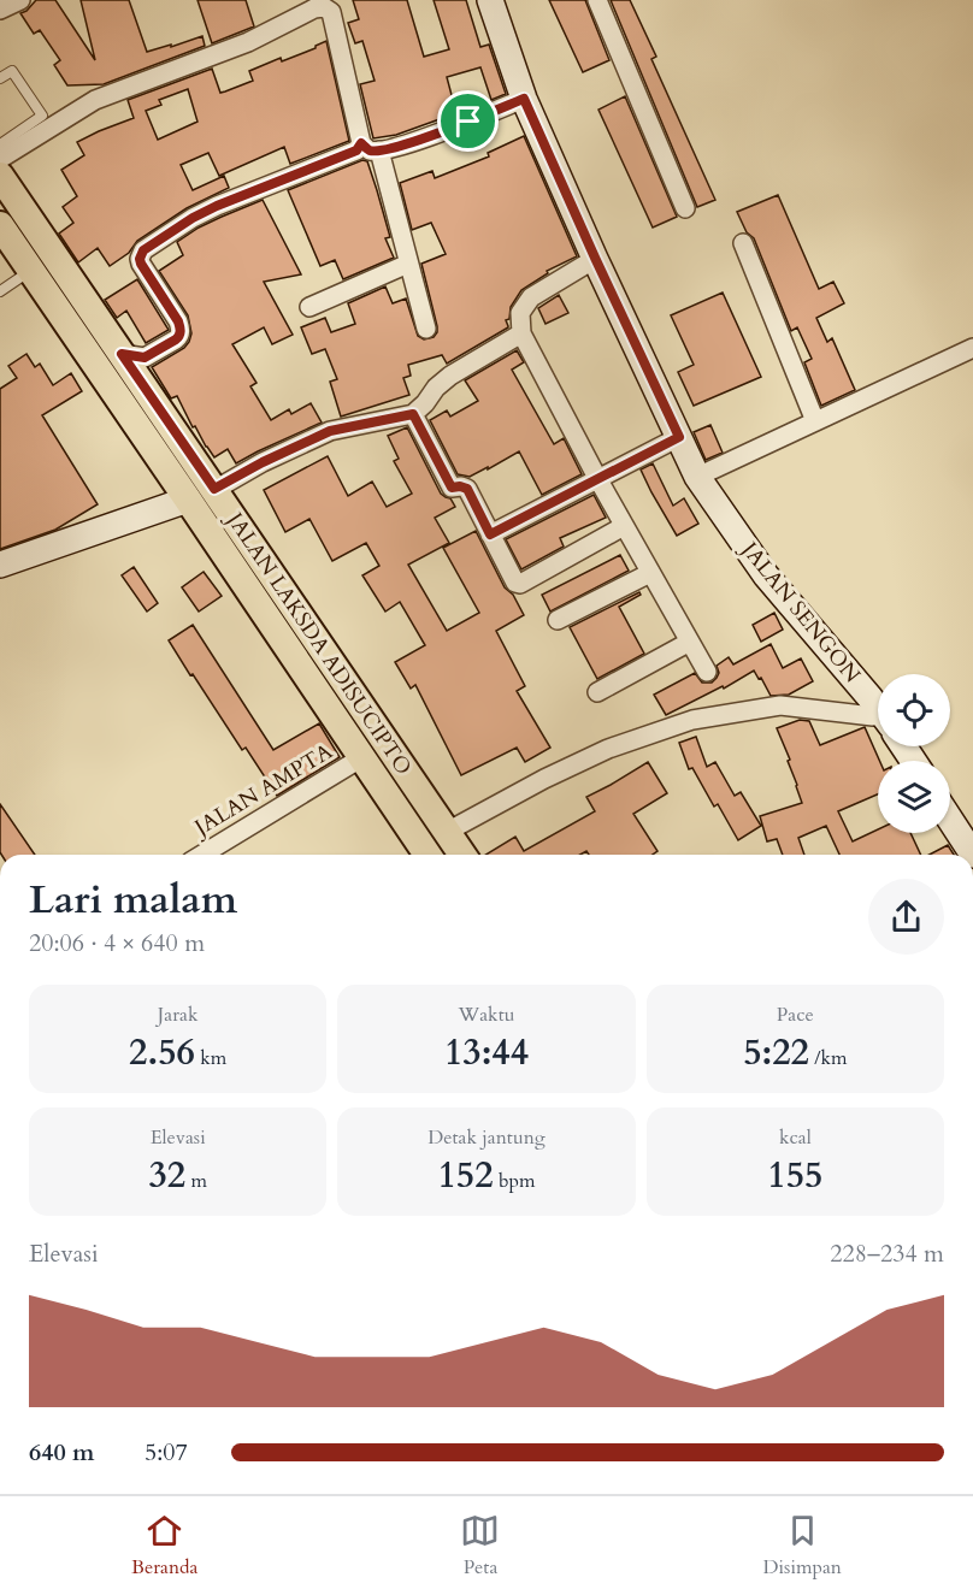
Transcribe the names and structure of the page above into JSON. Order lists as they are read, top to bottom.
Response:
{
  "streets": {
    "main road": ["JALAN LAKSDA ADISUCIPTO"],
    "street": ["JALAN SENGON", "JALAN AMPTA"]
  },
  "crossings": [
    ["JALAN LAKSDA ADISUCIPTO", "JALAN AMPTA"]
  ],
  "page": {
    "heading": ["Lari malam", "20:06 · 4 × 640 m"],
    "stats": [
      ["Jarak", "2.56 km"],
      ["Waktu", "13:44"],
      ["Pace", "5:22 /km"],
      ["Elevasi", "32 m"],
      ["Detak jantung", "152 bpm"],
      ["kcal", "155"]
    ],
    "chart": ["Elevasi", "228–234 m"],
    "list": [
      {
        "name": "640 m",
        "note": "5:07"
      }
    ],
    "tabs": ["Beranda", "Peta", "Disimpan"]
  }
}
